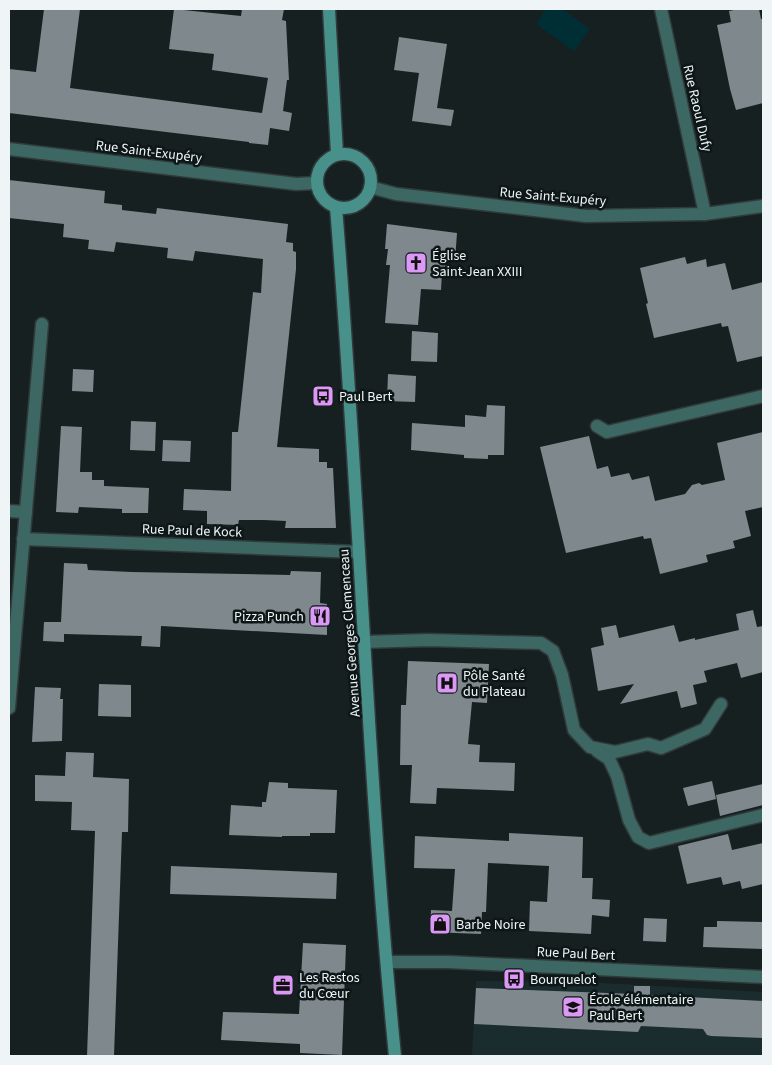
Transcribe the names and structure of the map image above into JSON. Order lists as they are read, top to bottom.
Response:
{
  "streets": {
    "main road": ["Avenue Georges Clemenceau"],
    "street": [
      "Rue Raoul Dufy",
      "Rue Saint-Exupéry",
      "Rue Paul de Kock",
      "Rue Paul Bert"
    ]
  },
  "crossings": [
    ["Rue Raoul Dufy", "Rue Saint-Exupéry"],
    ["Rue Saint-Exupéry", "Avenue Georges Clemenceau"],
    ["Rue Paul de Kock", "Avenue Georges Clemenceau"],
    ["Avenue Georges Clemenceau", "Rue Paul Bert"]
  ],
  "places": {
    "church": ["Église Saint-Jean XXIII"],
    "bus stop": ["Paul Bert", "Bourquelot"],
    "restaurant": ["Pizza Punch"],
    "hospital": ["Pôle Santé du Plateau"],
    "shop": ["Barbe Noire"],
    "office": ["Les Restos du Cœur"],
    "school or university": ["École élémentaire Paul Bert"]
  }
}
